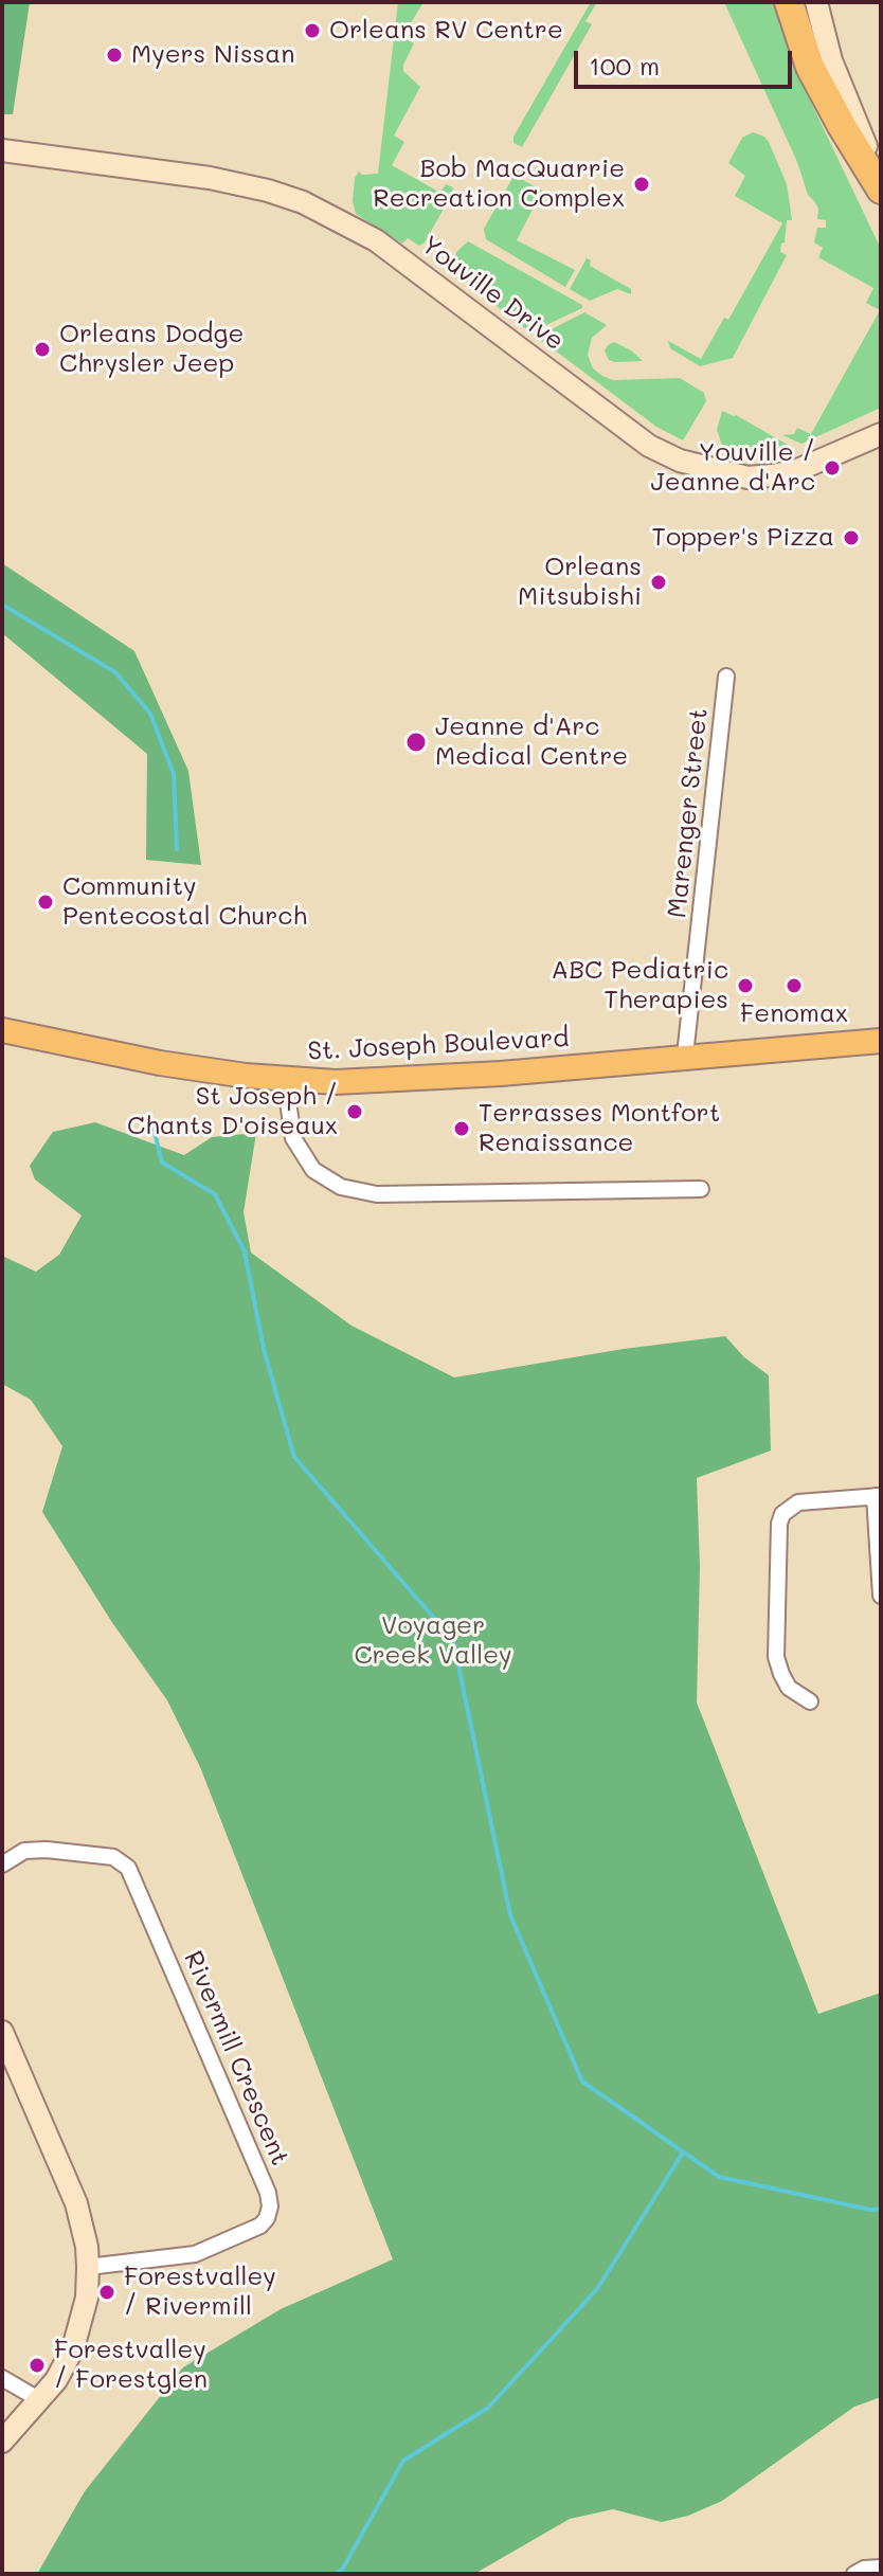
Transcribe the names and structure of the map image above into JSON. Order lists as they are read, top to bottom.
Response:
{
  "streets": {
    "main road": ["St. Joseph Boulevard"],
    "street": ["Youville Drive", "Marenger Street", "Rivermill Crescent"]
  },
  "crossings": [
    ["Marenger Street", "St. Joseph Boulevard"]
  ],
  "parks": ["Voyager Creek Valley"],
  "places": [
    "Orleans RV Centre",
    "Myers Nissan",
    "Bob MacQuarrie Recreation Complex",
    "Orleans Dodge Chrysler Jeep",
    "Youville / Jeanne d'Arc",
    "Topper's Pizza",
    "Orleans Mitsubishi",
    "Jeanne d'Arc Medical Centre",
    "Community Pentecostal Church",
    "ABC Pediatric Therapies",
    "Fenomax",
    "St Joseph / Chants D'oiseaux",
    "Terrasses Montfort Renaissance",
    "Forestvalley / Rivermill",
    "Forestvalley / Forestglen"
  ],
  "scale_bar": "100 m"
}
